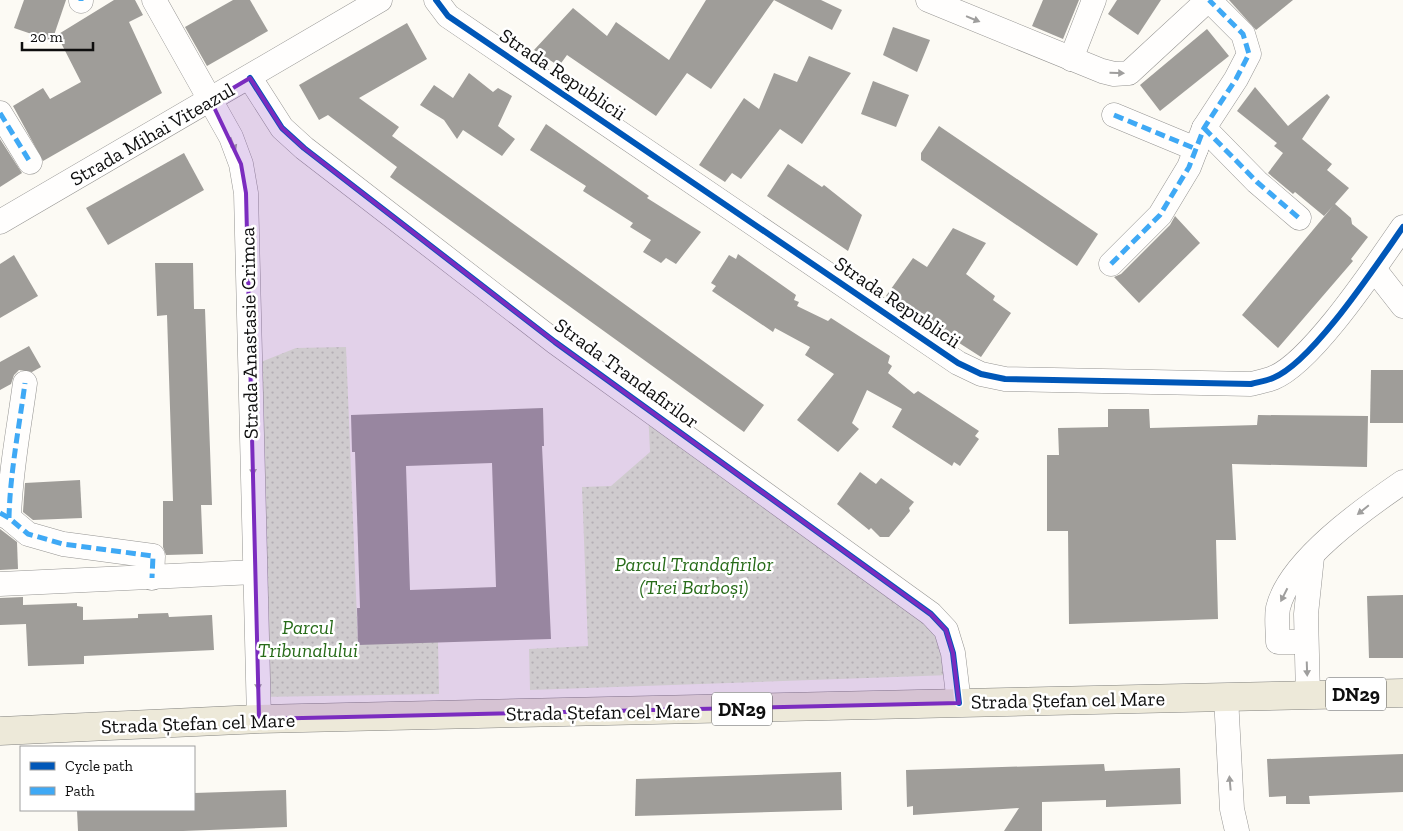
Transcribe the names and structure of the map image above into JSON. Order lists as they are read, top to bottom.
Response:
{
  "streets": {
    "main road": ["DN29", "Strada Ștefan cel Mare"],
    "street": [
      "Strada Republicii",
      "Strada Mihai Viteazul",
      "Strada Anastasie Crimca",
      "Strada Trandafirilor"
    ]
  },
  "crossings": [
    ["Strada Mihai Viteazul", "Strada Anastasie Crimca"],
    ["Strada Mihai Viteazul", "Strada Trandafirilor"],
    ["Strada Anastasie Crimca", "Strada Ștefan cel Mare"],
    ["Strada Trandafirilor", "Strada Ștefan cel Mare"],
    ["DN29", "Strada Ștefan cel Mare"]
  ],
  "one_way": ["Strada Anastasie Crimca"],
  "parks": ["Parcul Trandafirilor (Trei Barboși)", "Parcul Tribunalului"],
  "legend": ["Cycle path", "Path"],
  "scale_bar": "20 m"
}
